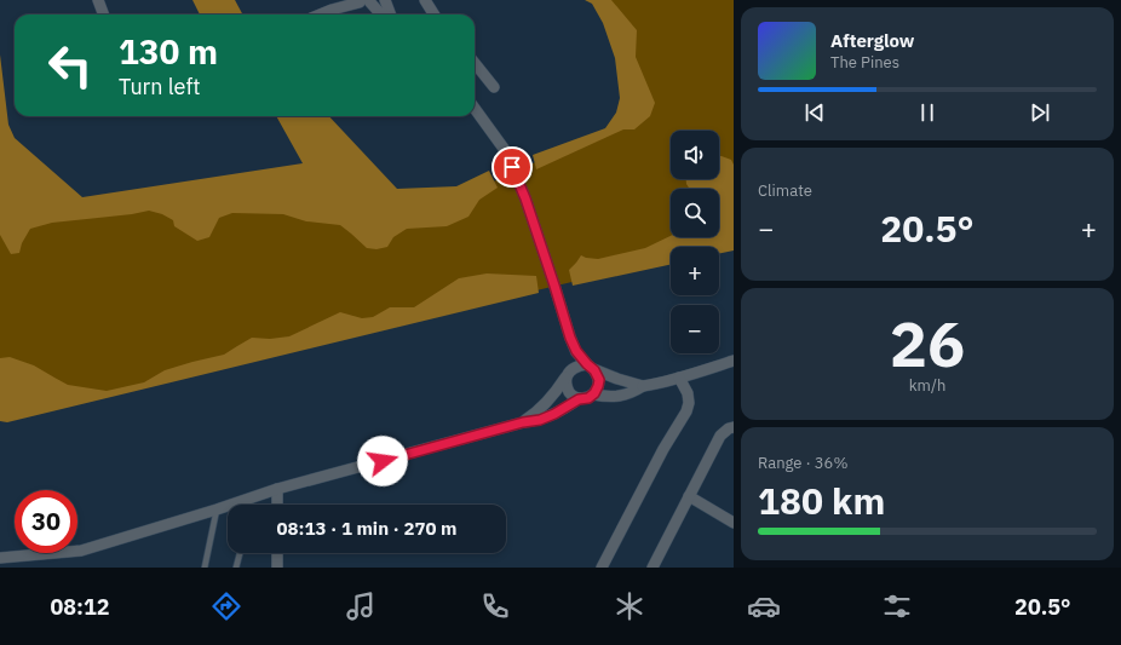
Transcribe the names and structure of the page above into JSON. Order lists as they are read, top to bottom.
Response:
{
  "page": {
    "turn": ["130 m", "Turn left"],
    "song": ["Afterglow", "The Pines"],
    "map_buttons": ["+", "−"],
    "tile": [
      "Climate",
      ["26", "km/h"],
      ["Range · 36%", "180 km"]
    ],
    "heat": ["−", "20.5°", "+"],
    "limit": "30",
    "trip": "08:13 · 1 min · 270 m",
    "tabs": ["08:12", "20.5°"]
  }
}
